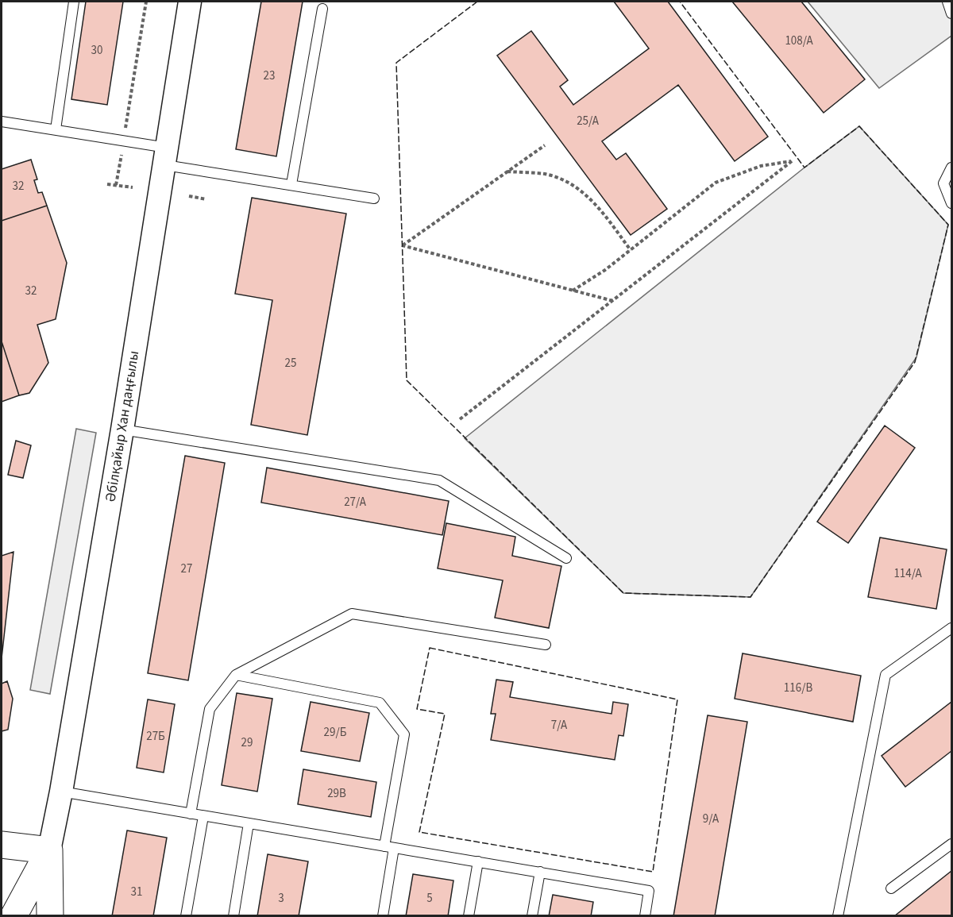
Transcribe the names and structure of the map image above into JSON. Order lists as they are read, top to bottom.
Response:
{
  "streets": {
    "main road": ["Әбілқайыр Хан даңғылы"]
  },
  "house_numbers": [
    "108/А",
    "30",
    "23",
    "25/А",
    "32",
    "32",
    "25",
    "27/А",
    "27",
    "114/А",
    "116/В",
    "7/А",
    "29/Б",
    "27Б",
    "29",
    "29В",
    "9/А",
    "31",
    "3",
    "5"
  ]
}
